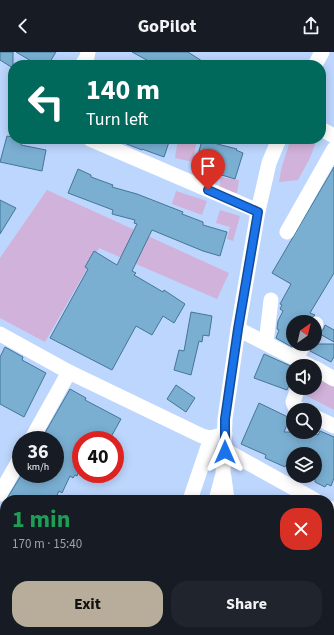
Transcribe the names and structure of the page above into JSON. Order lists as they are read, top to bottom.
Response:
{
  "north": "top right",
  "page": {
    "header": "GoPilot",
    "turn": ["140 m", "Turn left"],
    "speed": "36 km/h",
    "limit": "40",
    "heading": ["1 min", "170 m · 15:40"],
    "buttons": ["Exit", "Share"]
  }
}
